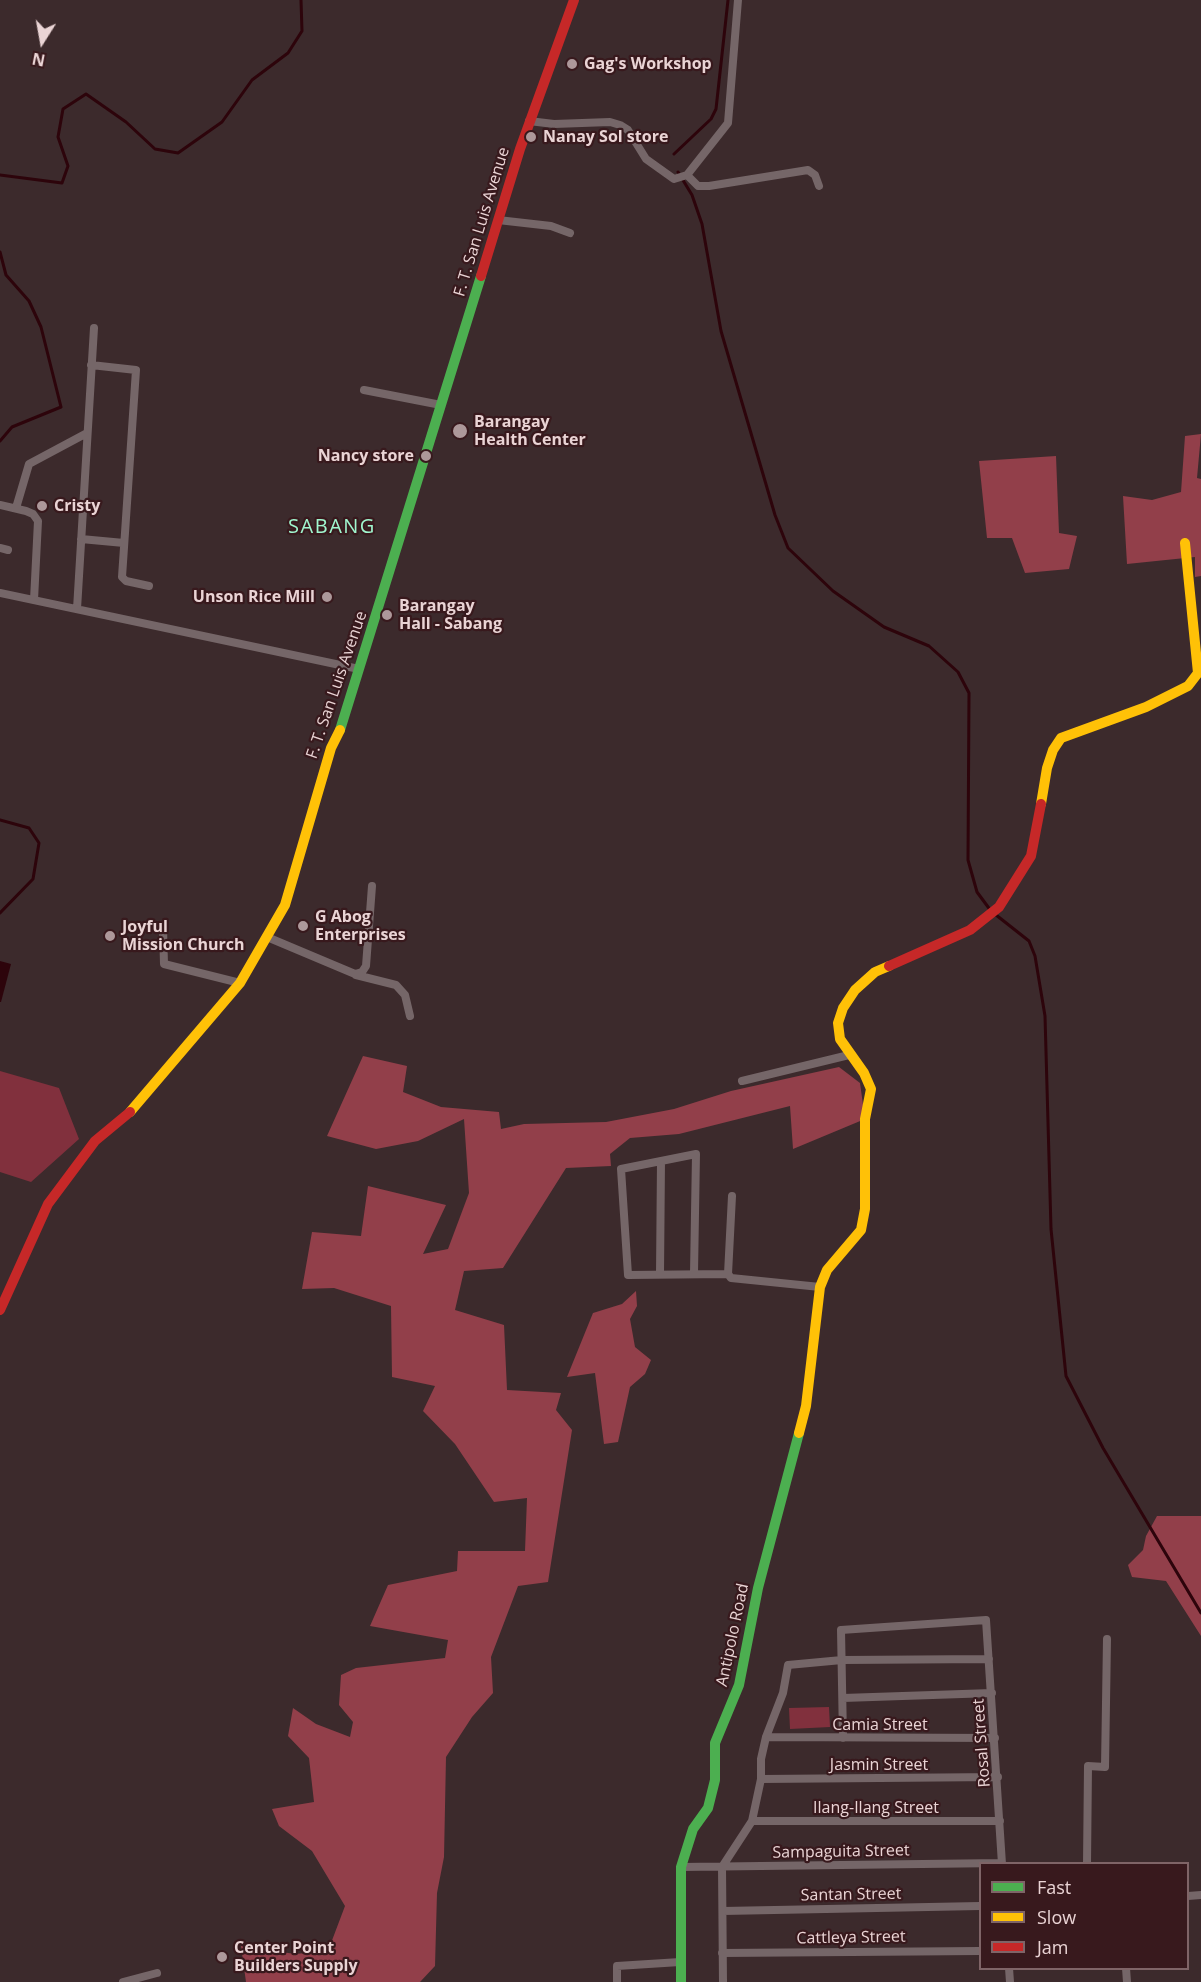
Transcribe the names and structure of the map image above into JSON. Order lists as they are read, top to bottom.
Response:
{
  "streets": {
    "street": [
      "F. T. San Luis Avenue",
      "Antipolo Road",
      "Camia Street",
      "Rosal Street",
      "Jasmin Street",
      "Ilang-Ilang Street",
      "Sampaguita Street",
      "Santan Street",
      "Cattleya Street"
    ]
  },
  "crossings": [
    ["Antipolo Road", "Sampaguita Street"],
    ["Camia Street", "Rosal Street"],
    ["Rosal Street", "Jasmin Street"],
    ["Rosal Street", "Ilang-Ilang Street"]
  ],
  "districts": ["SABANG"],
  "places": [
    "Gag's Workshop",
    "Nanay Sol store",
    "Barangay Health Center",
    "Nancy store",
    "Cristy",
    "Unson Rice Mill",
    "Barangay Hall - Sabang",
    "G Abog Enterprises",
    "Joyful Mission Church",
    "Center Point Builders Supply"
  ],
  "legend": ["Fast", "Slow", "Jam"],
  "north": "bottom"
}
